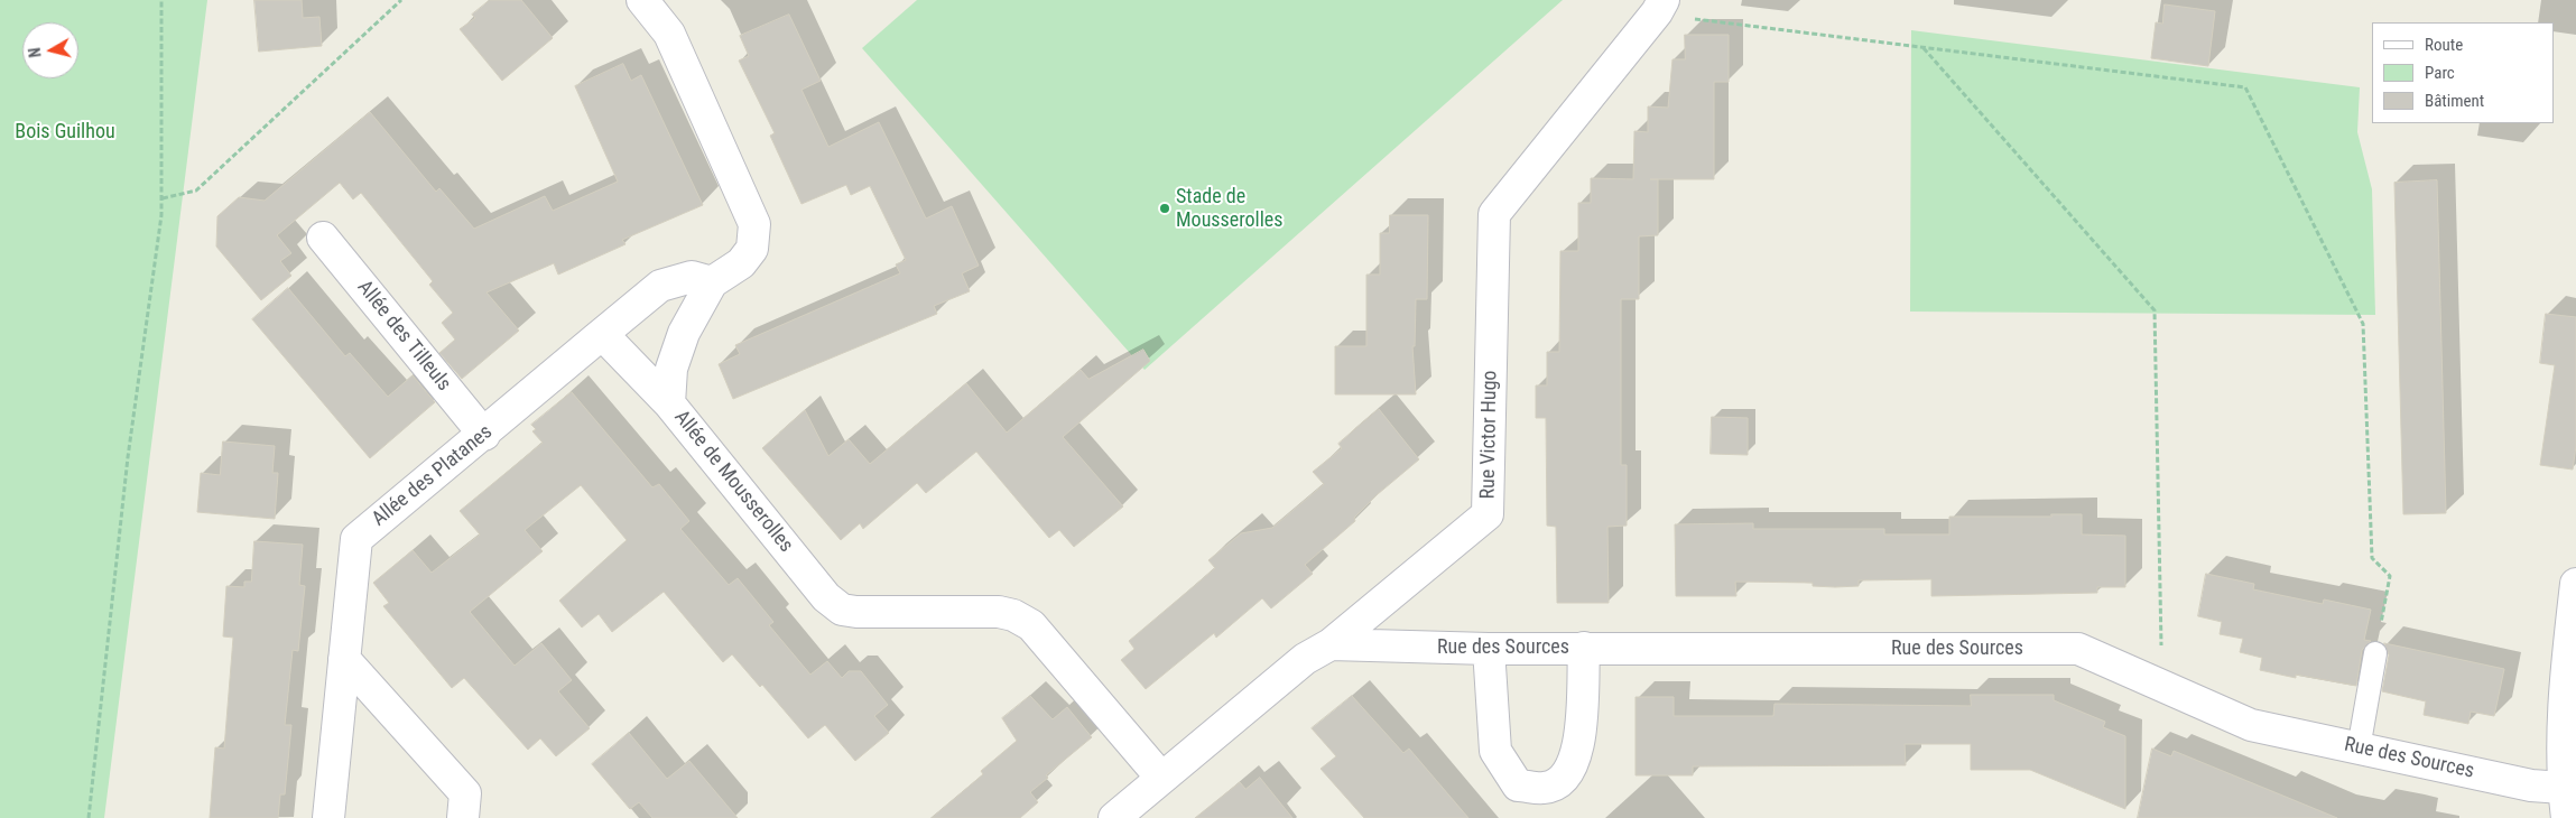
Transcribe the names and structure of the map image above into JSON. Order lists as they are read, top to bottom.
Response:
{
  "streets": {
    "street": [
      "Allée des Tilleuls",
      "Rue Victor Hugo",
      "Allée des Platanes",
      "Allée de Mousserolles",
      "Rue des Sources"
    ]
  },
  "crossings": [
    ["Allée des Tilleuls", "Allée des Platanes"],
    ["Rue Victor Hugo", "Allée de Mousserolles"],
    ["Rue Victor Hugo", "Rue des Sources"],
    ["Allée des Platanes", "Allée de Mousserolles"]
  ],
  "parks": ["Bois Guilhou"],
  "places": ["Stade de Mousserolles"],
  "legend": ["Route", "Parc", "Bâtiment"],
  "north": "left"
}
